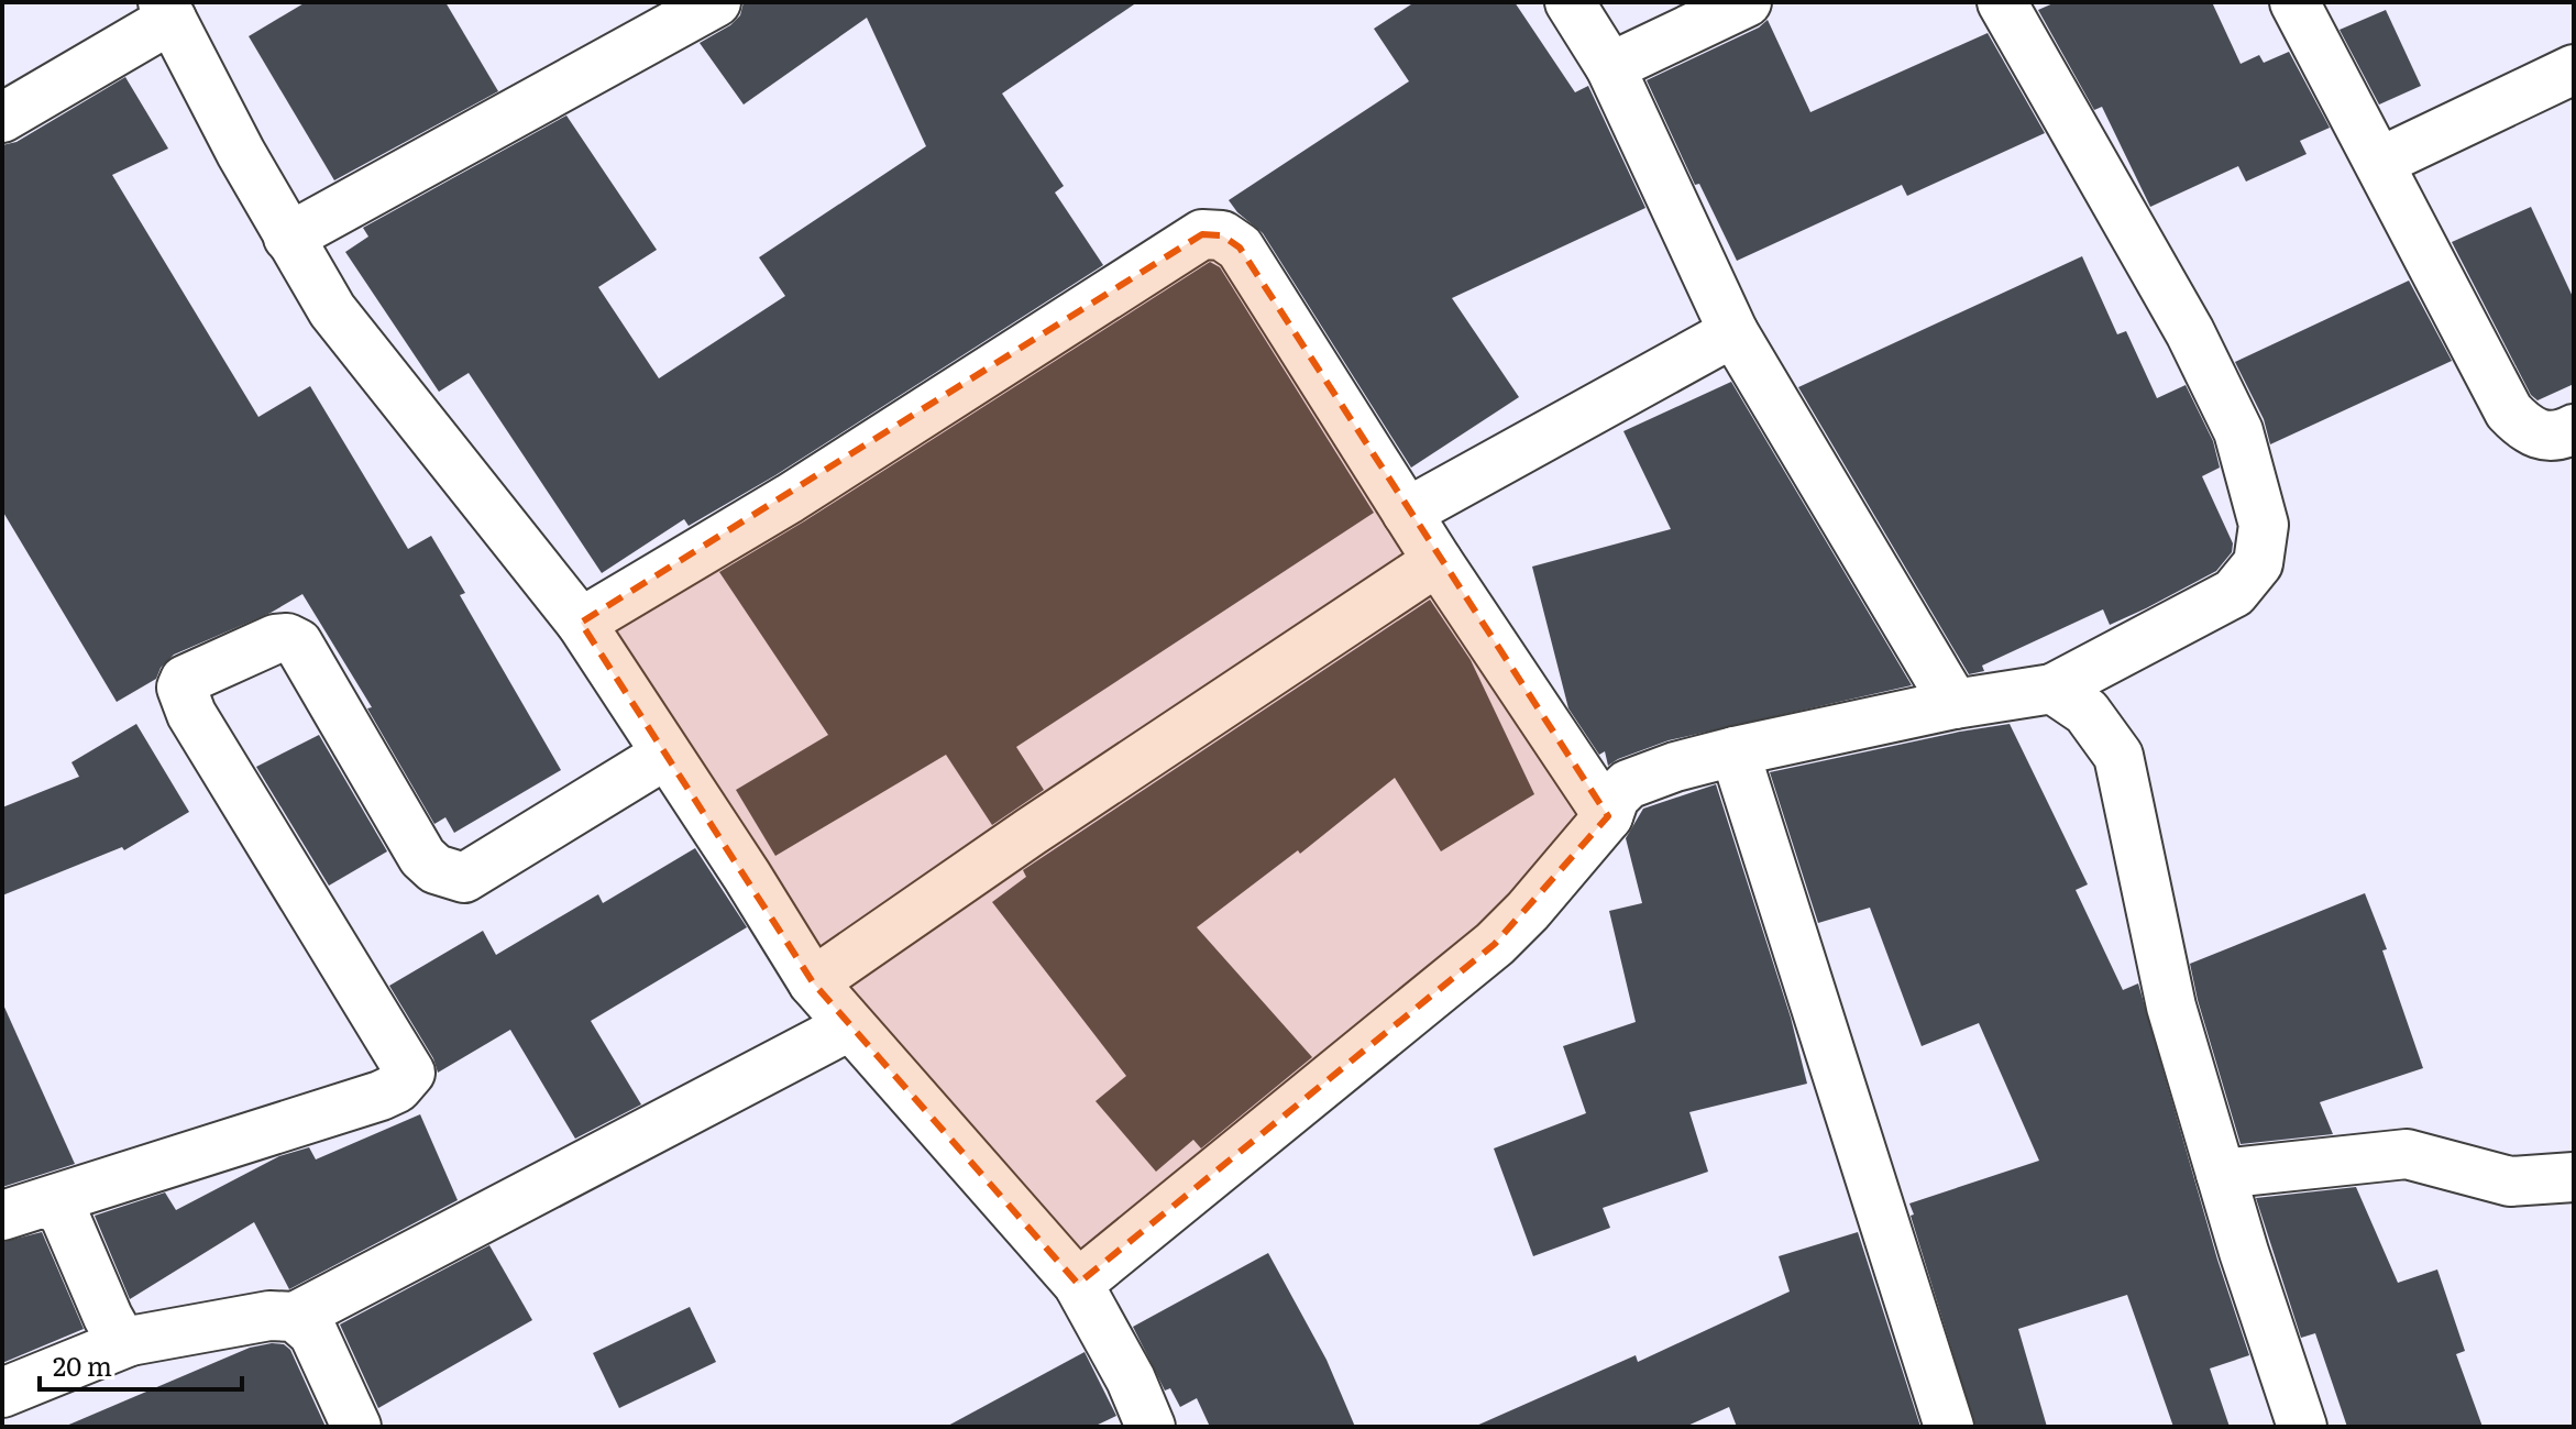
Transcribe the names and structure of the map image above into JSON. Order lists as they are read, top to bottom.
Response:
{
  "scale_bar": "20 m"
}
